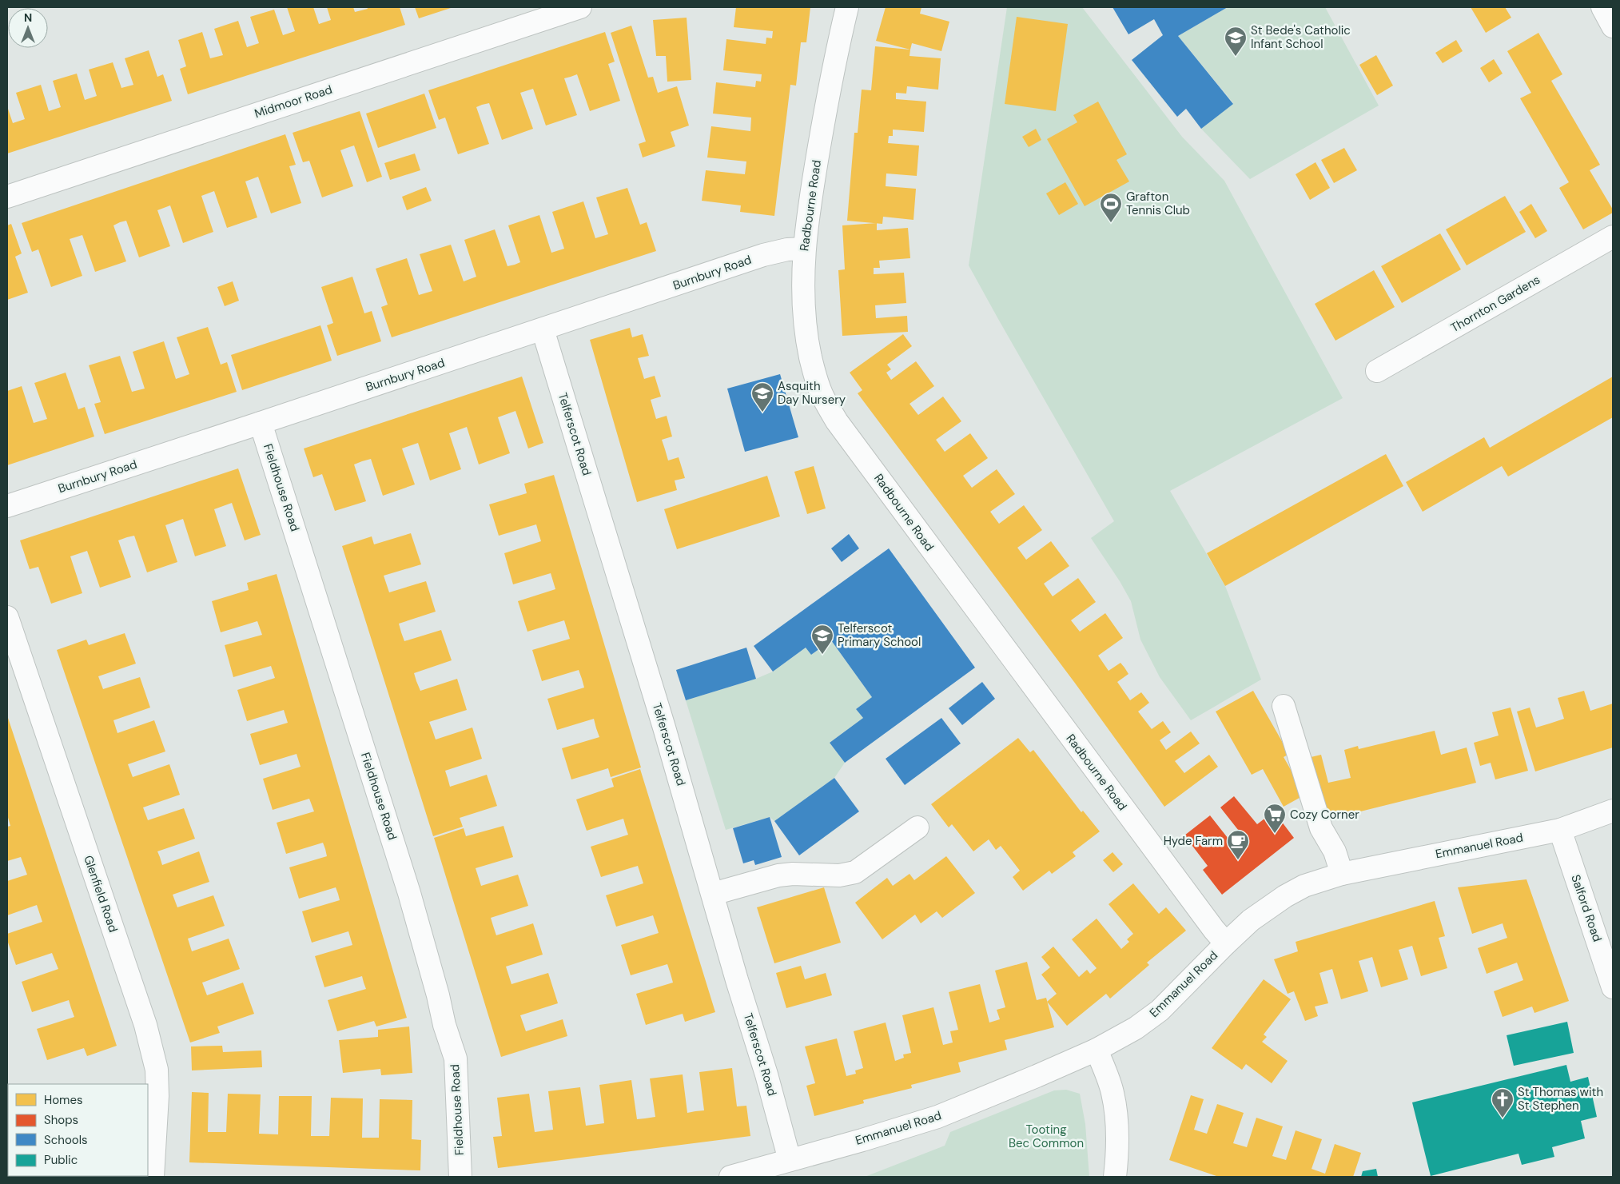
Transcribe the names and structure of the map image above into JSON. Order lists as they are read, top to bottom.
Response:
{
  "streets": {
    "street": [
      "Midmoor Road",
      "Radbourne Road",
      "Burnbury Road",
      "Thornton Gardens",
      "Telferscot Road",
      "Fieldhouse Road",
      "Emmanuel Road",
      "Glenfield Road",
      "Salford Road"
    ]
  },
  "crossings": [
    ["Radbourne Road", "Burnbury Road"],
    ["Radbourne Road", "Emmanuel Road"],
    ["Burnbury Road", "Telferscot Road"],
    ["Burnbury Road", "Fieldhouse Road"],
    ["Telferscot Road", "Emmanuel Road"],
    ["Emmanuel Road", "Salford Road"]
  ],
  "parks": ["Tooting Bec Common"],
  "places": {
    "school or university": ["St Bede's Catholic Infant School", "Asquith Day Nursery", "Telferscot Primary School"],
    "sports": ["Grafton Tennis Club"],
    "supermarket": ["Cozy Corner"],
    "cafe": ["Hyde Farm"],
    "church": ["St Thomas with St Stephen"]
  },
  "legend": [
    "Homes",
    "Shops",
    "Schools",
    "Public"
  ],
  "north": "top"
}
